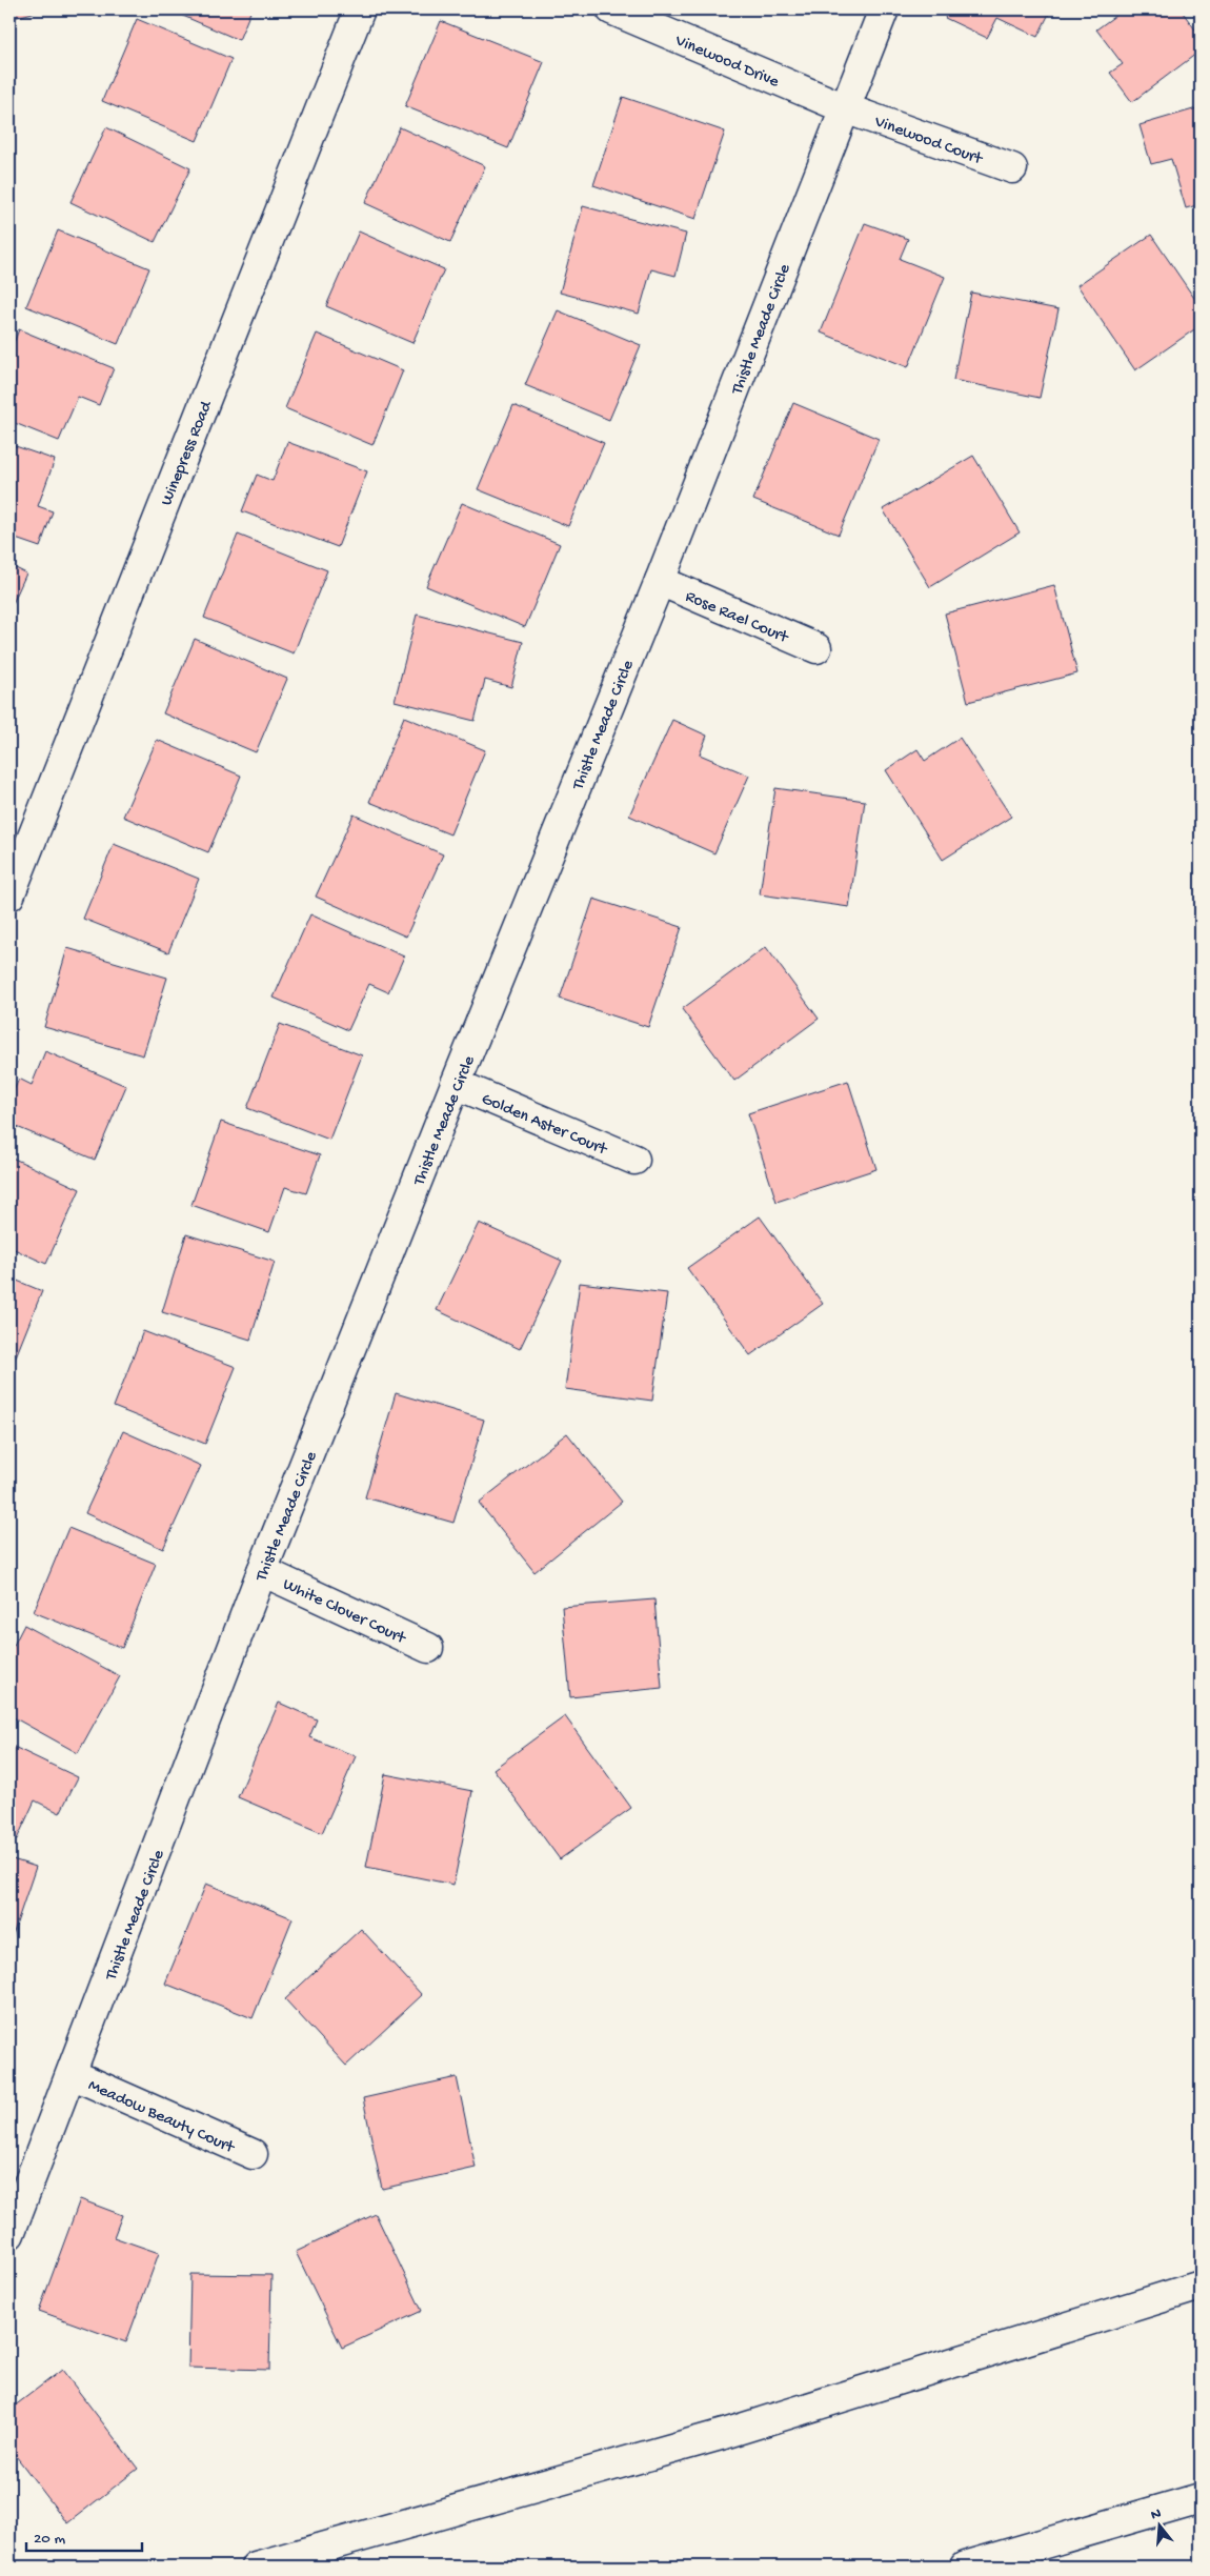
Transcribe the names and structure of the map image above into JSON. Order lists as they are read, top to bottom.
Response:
{
  "streets": {
    "street": [
      "Vinewood Drive",
      "Vinewood Court",
      "Thistle Meade Circle",
      "Winepress Road",
      "Rose Rael Court",
      "Golden Aster Court",
      "White Clover Court",
      "Meadow Beauty Court"
    ]
  },
  "crossings": [
    ["Vinewood Drive", "Vinewood Court"],
    ["Vinewood Drive", "Thistle Meade Circle"],
    ["Vinewood Court", "Thistle Meade Circle"],
    ["Thistle Meade Circle", "Rose Rael Court"],
    ["Thistle Meade Circle", "Golden Aster Court"],
    ["Thistle Meade Circle", "White Clover Court"],
    ["Thistle Meade Circle", "Meadow Beauty Court"]
  ],
  "scale_bar": "20 m",
  "north": "top"
}
